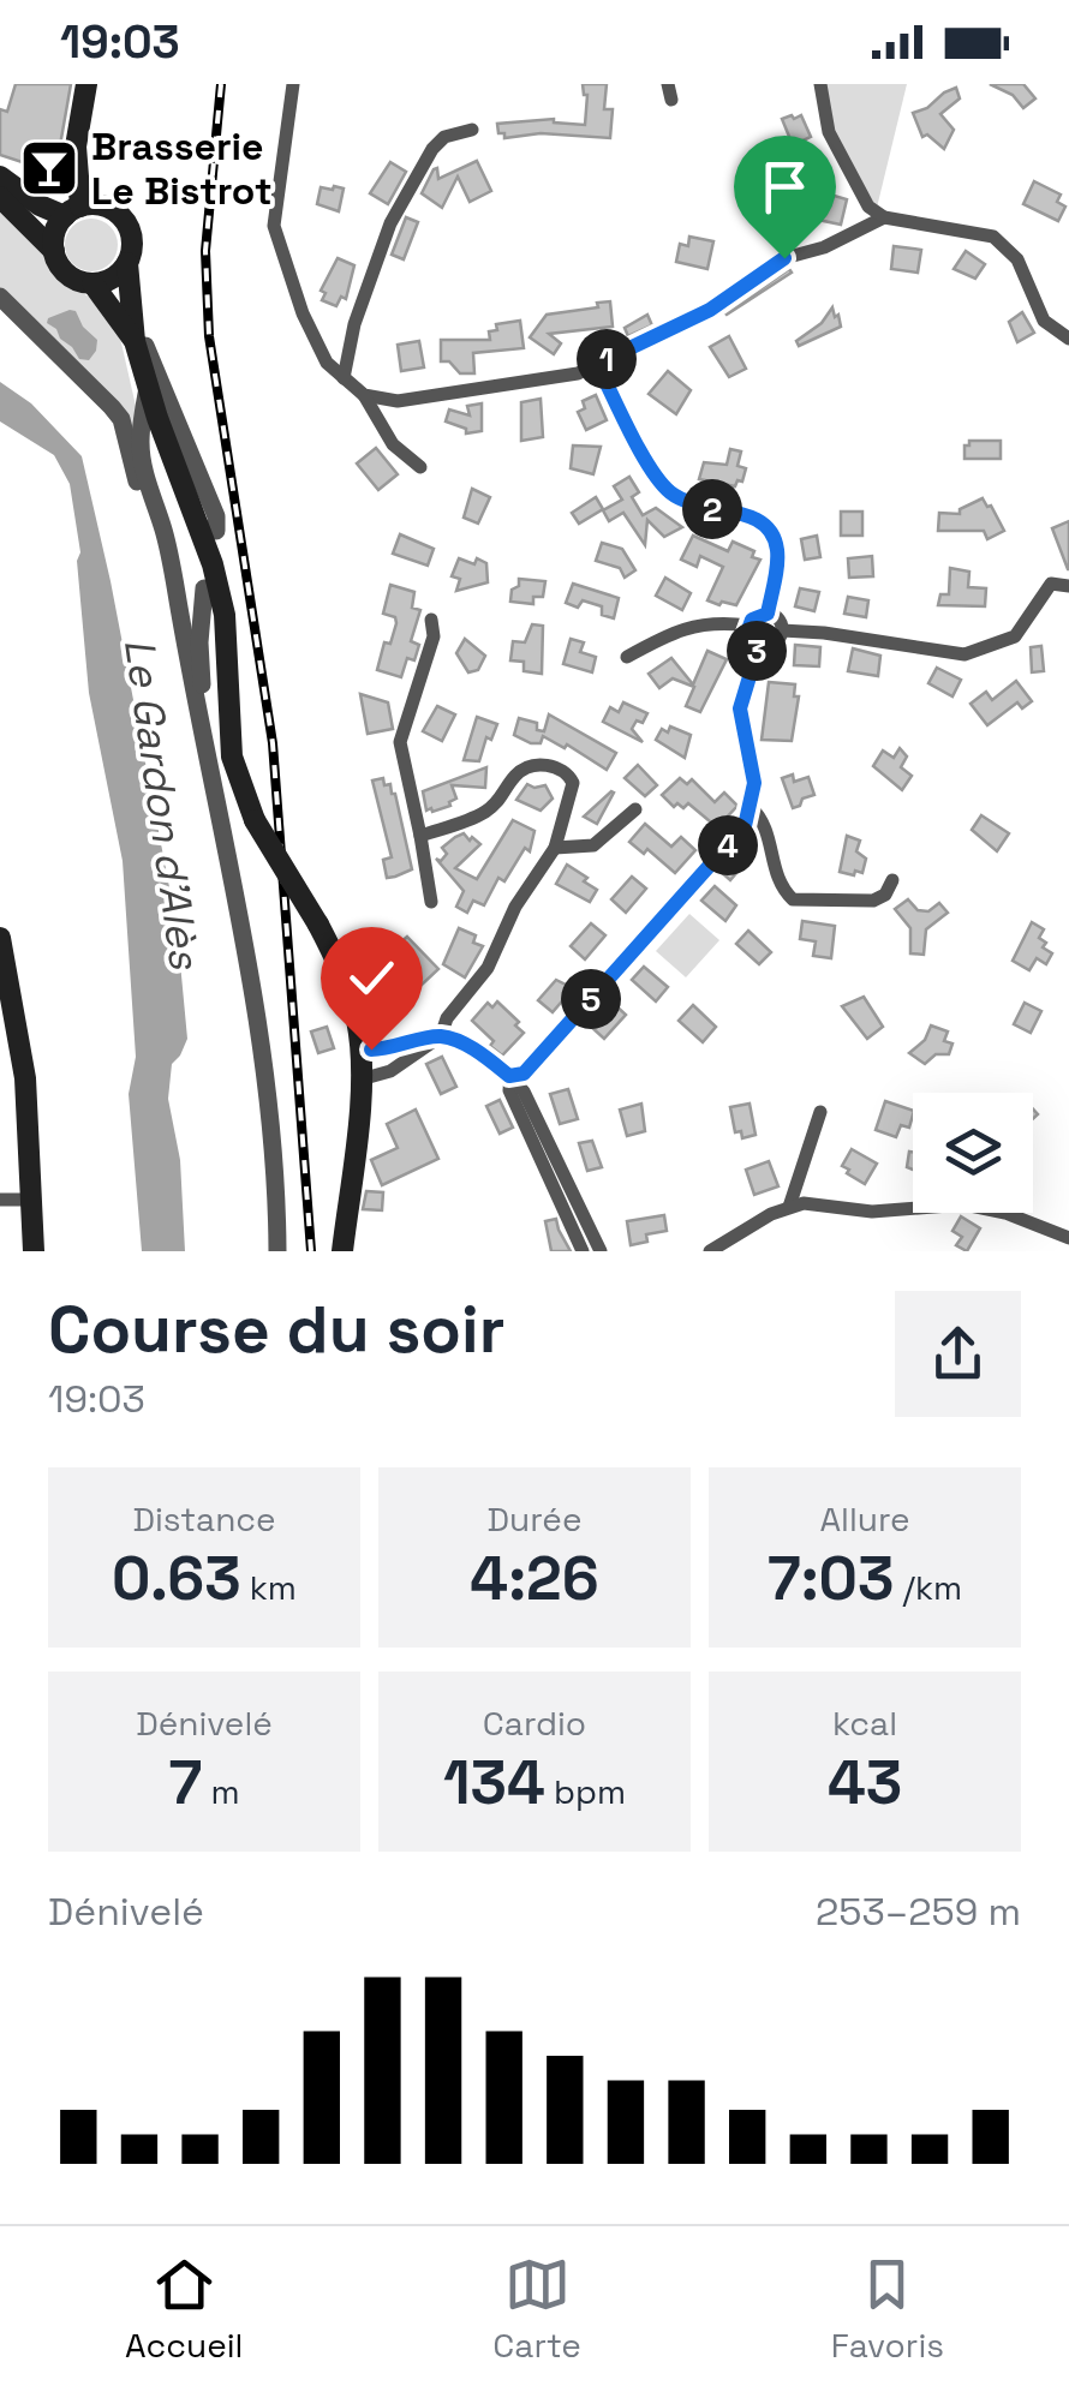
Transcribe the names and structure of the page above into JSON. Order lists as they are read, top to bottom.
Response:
{
  "water": ["Le Gardon d'Alès"],
  "places": {
    "bar": ["Brasserie Le Bistrot"]
  },
  "page": {
    "status": "19:03",
    "pins": [
      "1",
      "2",
      "3",
      "4",
      "5"
    ],
    "heading": ["Course du soir", "19:03"],
    "stats": [
      ["Distance", "0.63 km"],
      ["Durée", "4:26"],
      ["Allure", "7:03 /km"],
      ["Dénivelé", "7 m"],
      ["Cardio", "134 bpm"],
      ["kcal", "43"]
    ],
    "chart": ["Dénivelé", "253–259 m"],
    "tabs": ["Accueil", "Carte", "Favoris"]
  }
}
